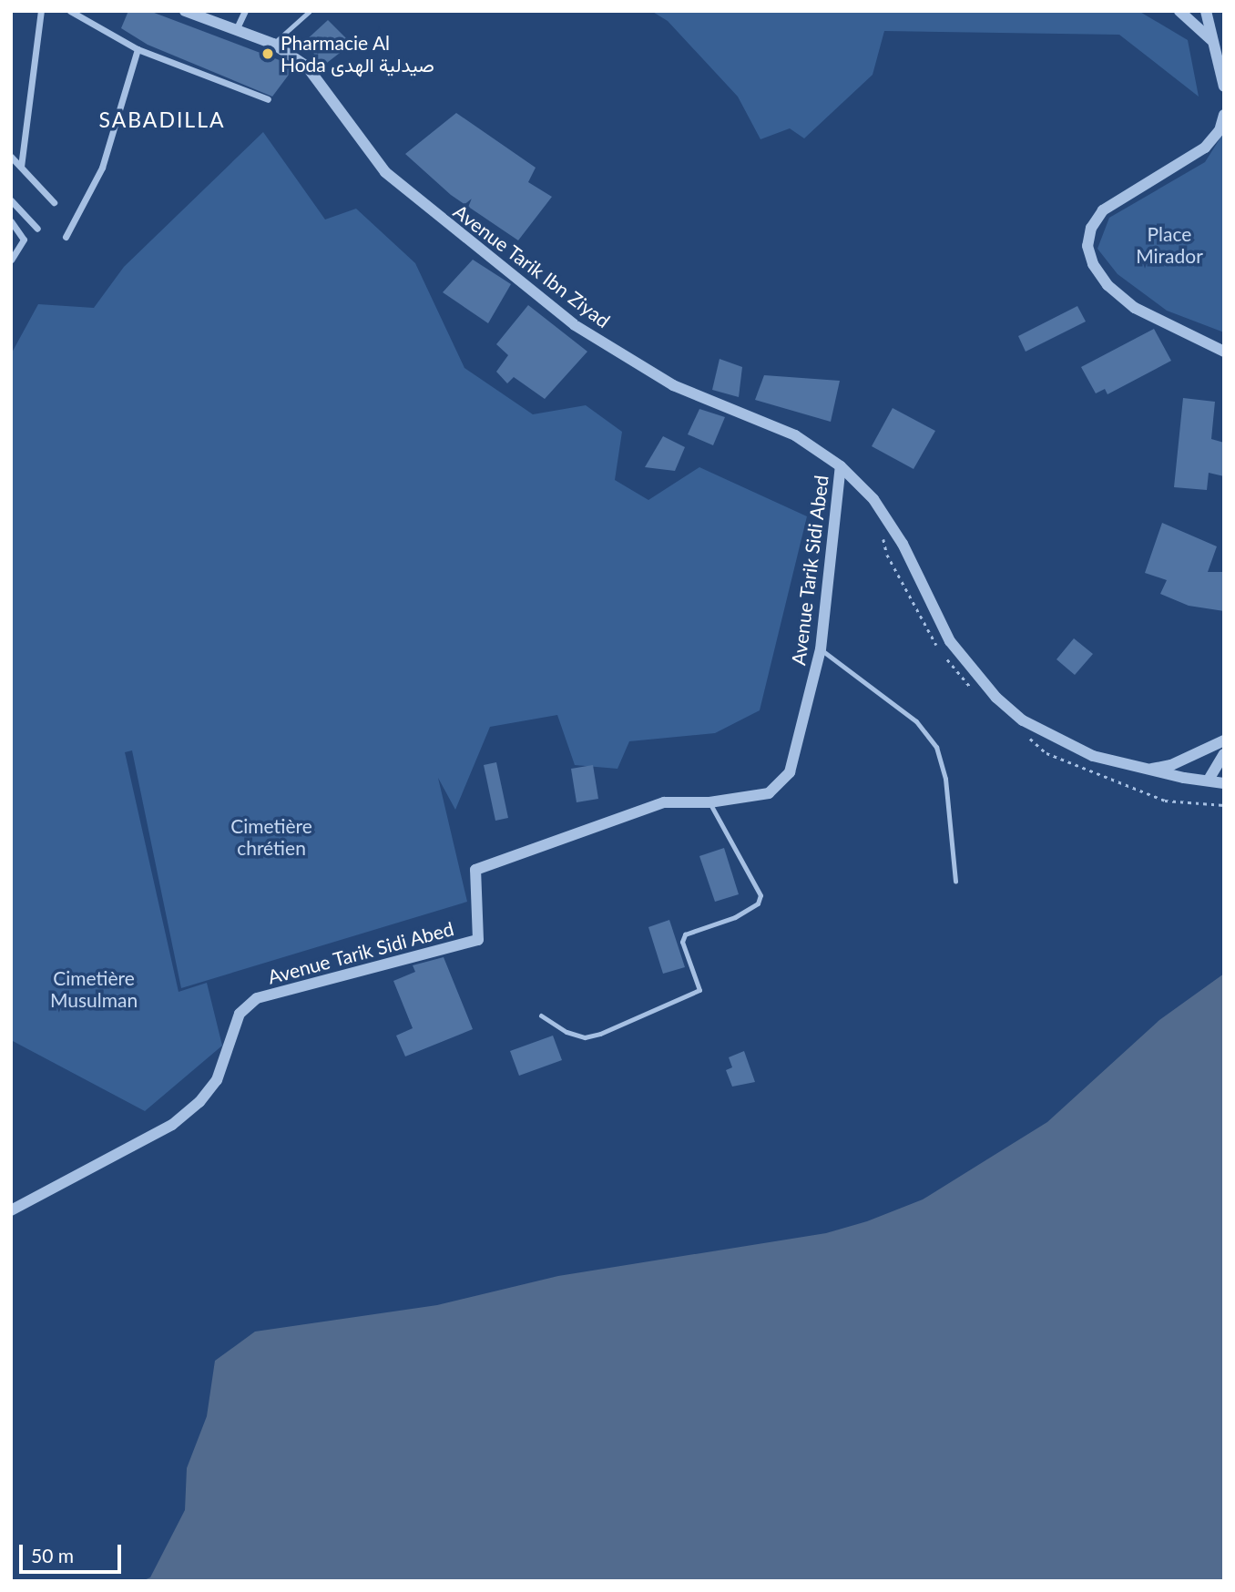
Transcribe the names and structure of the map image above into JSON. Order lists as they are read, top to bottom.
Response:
{
  "streets": {
    "street": ["Avenue Tarik Ibn Ziyad", "Avenue Tarik Sidi Abed"]
  },
  "crossings": [
    ["Avenue Tarik Ibn Ziyad", "Avenue Tarik Sidi Abed"]
  ],
  "districts": ["SABADILLA"],
  "parks": ["Place Mirador", "Cimetière chrétien", "Cimetière Musulman"],
  "places": ["Pharmacie Al Hoda صيدلية الهدى"],
  "scale_bar": "50 m"
}
